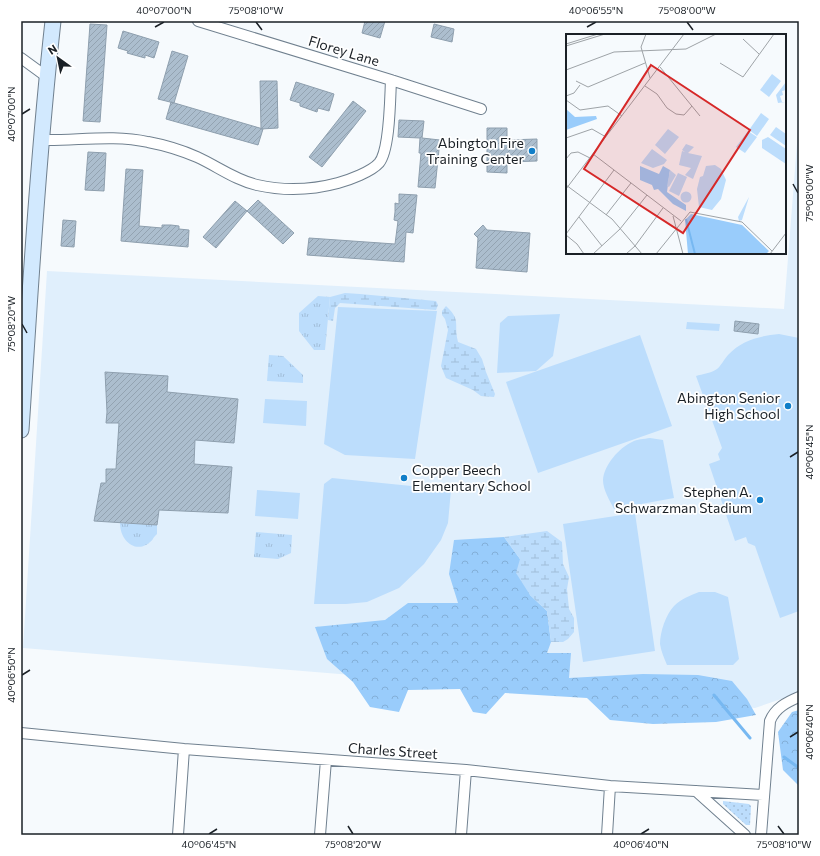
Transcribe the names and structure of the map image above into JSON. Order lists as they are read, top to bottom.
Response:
{
  "streets": {
    "street": ["Florey Lane", "Charles Street"]
  },
  "places": [
    "Abington Fire Training Center",
    "Abington Senior High School",
    "Copper Beech Elementary School",
    "Stephen A. Schwarzman Stadium"
  ],
  "north": "top left",
  "coordinates": [
    "40°07'00\"N",
    "75°08'10\"W",
    "40°06'55\"N",
    "75°08'00\"W",
    "75°08'20\"W",
    "40°06'45\"N",
    "40°06'50\"N",
    "40°06'40\"N"
  ]
}
